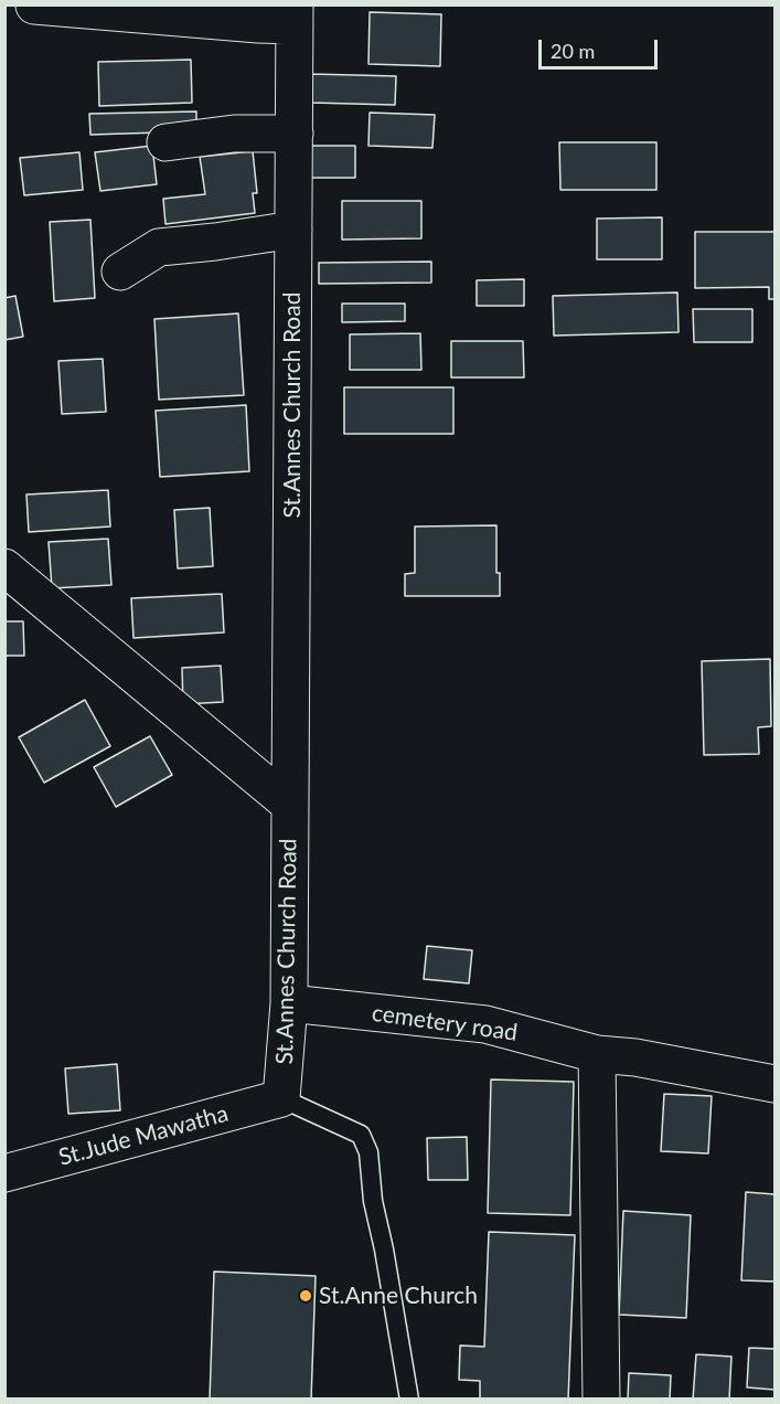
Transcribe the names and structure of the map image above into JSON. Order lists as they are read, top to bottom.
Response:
{
  "streets": {
    "street": ["St.Annes Church Road", "cemetery road", "St.Jude Mawatha"]
  },
  "crossings": [
    ["St.Annes Church Road", "cemetery road"],
    ["St.Annes Church Road", "St.Jude Mawatha"]
  ],
  "places": ["St.Anne Church"],
  "scale_bar": "20 m"
}
